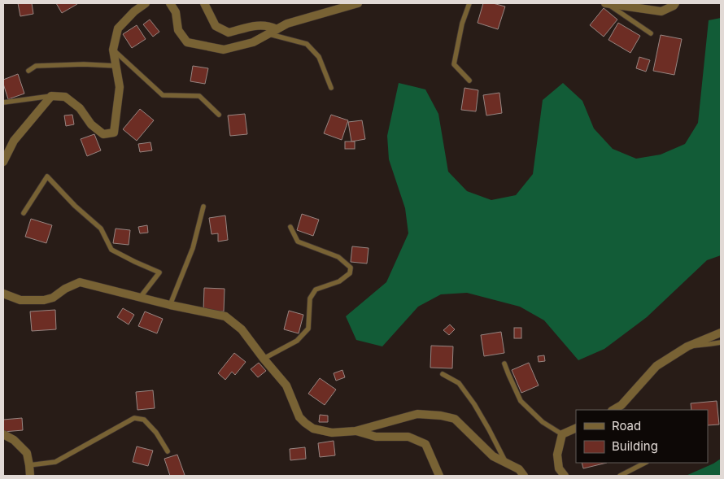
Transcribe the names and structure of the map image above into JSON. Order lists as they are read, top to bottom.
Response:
{
  "legend": ["Road", "Building"]
}
